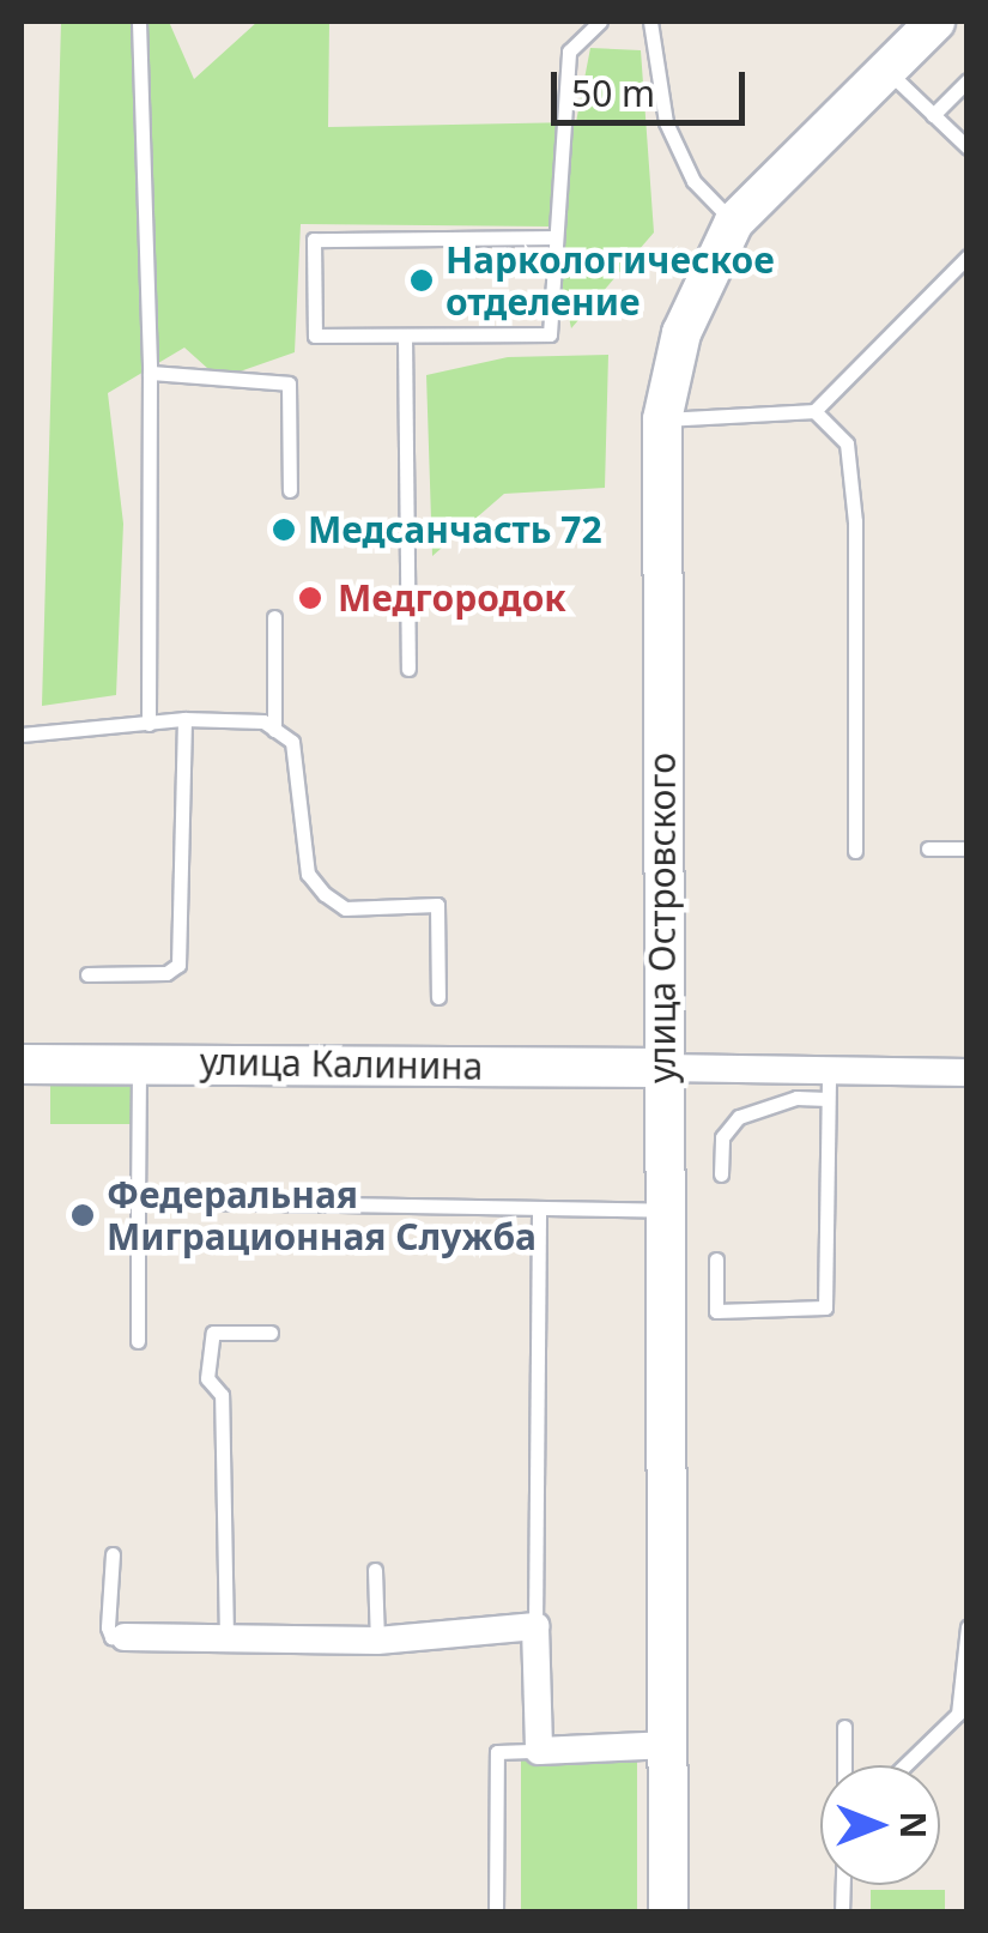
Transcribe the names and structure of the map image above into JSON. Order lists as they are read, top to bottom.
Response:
{
  "streets": {
    "street": ["улица Островского", "улица Калинина"]
  },
  "crossings": [
    ["улица Островского", "улица Калинина"]
  ],
  "places": [
    "Наркологическое отделение",
    "Медсанчасть 72",
    "Медгородок",
    "Федеральная Миграционная Служба"
  ],
  "scale_bar": "50 m",
  "north": "right"
}
